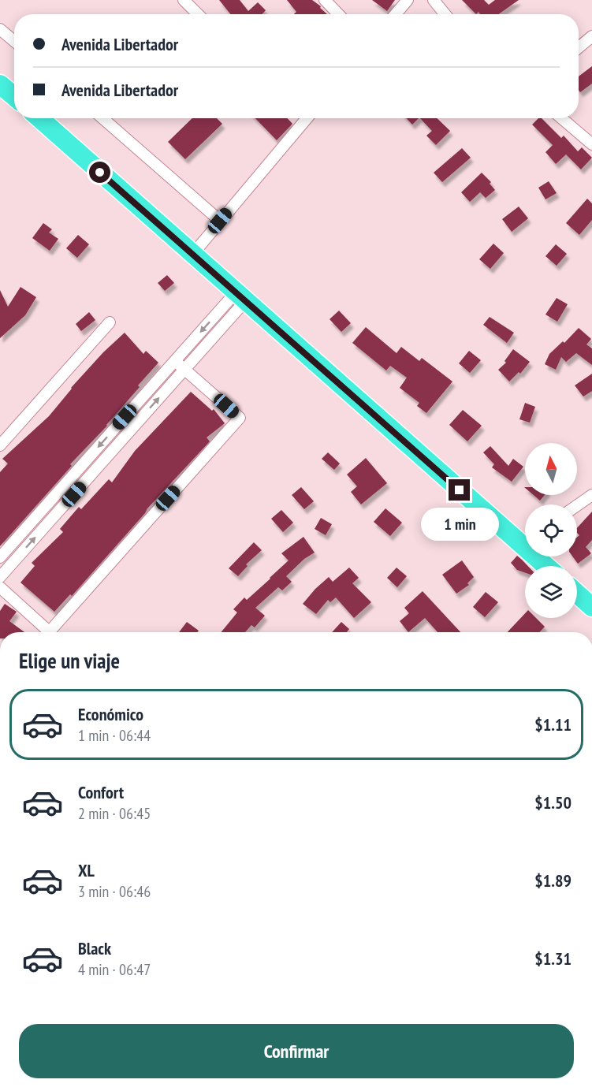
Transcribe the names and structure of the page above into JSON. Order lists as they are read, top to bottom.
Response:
{
  "north": "top",
  "page": {
    "banner": ["Avenida Libertador", "Avenida Libertador"],
    "bubble": "1 min",
    "heading": "Elige un viaje",
    "list": [
      {
        "name": "Económico",
        "note": "1 min · 06:44",
        "value": "$1.11"
      },
      {
        "name": "Confort",
        "note": "2 min · 06:45",
        "value": "$1.50"
      },
      {
        "name": "XL",
        "note": "3 min · 06:46",
        "value": "$1.89"
      },
      {
        "name": "Black",
        "note": "4 min · 06:47",
        "value": "$1.31"
      }
    ],
    "buttons": "Confirmar"
  }
}
